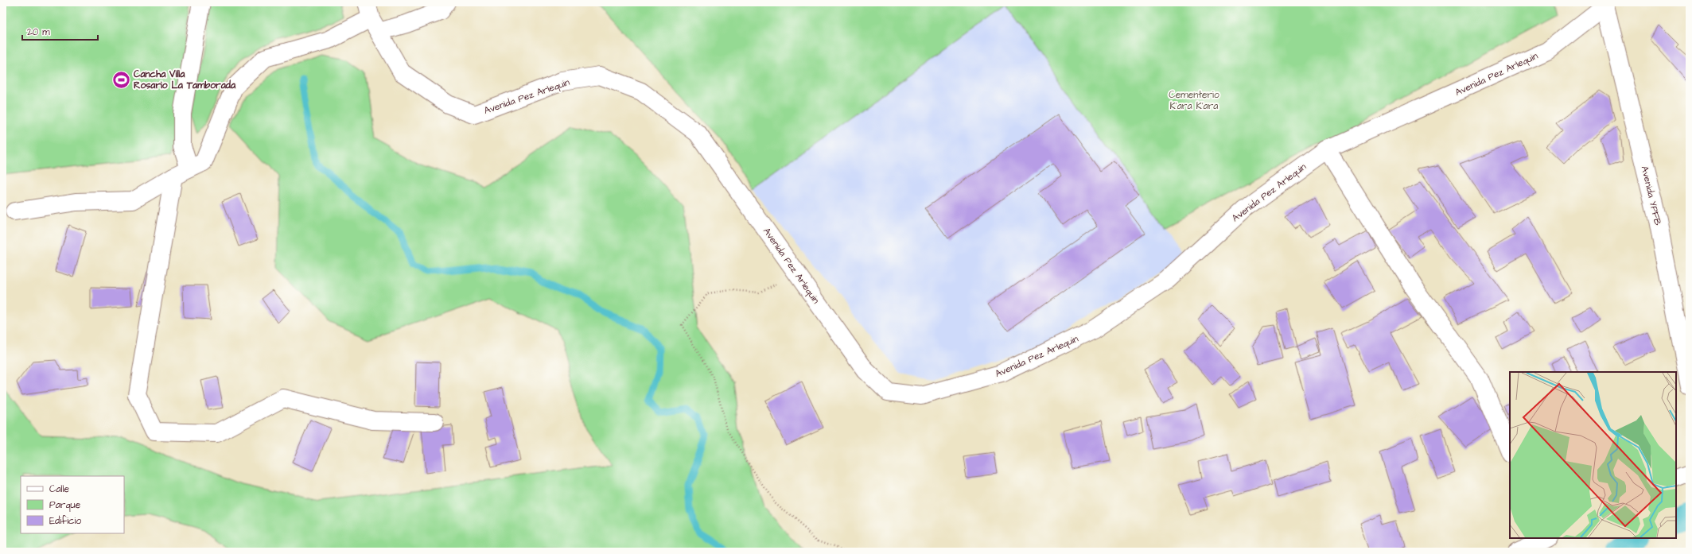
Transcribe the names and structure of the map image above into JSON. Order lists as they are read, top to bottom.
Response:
{
  "streets": {
    "street": ["Avenida Pez Arlequin", "Avenida YPFB"]
  },
  "crossings": [
    ["Avenida Pez Arlequin", "Avenida YPFB"]
  ],
  "parks": ["Cementerio K'ara K'ara"],
  "places": {
    "sports": ["Cancha Villa Rosario La Tamborada"]
  },
  "legend": ["Calle", "Parque", "Edificio"],
  "scale_bar": "20 m"
}
